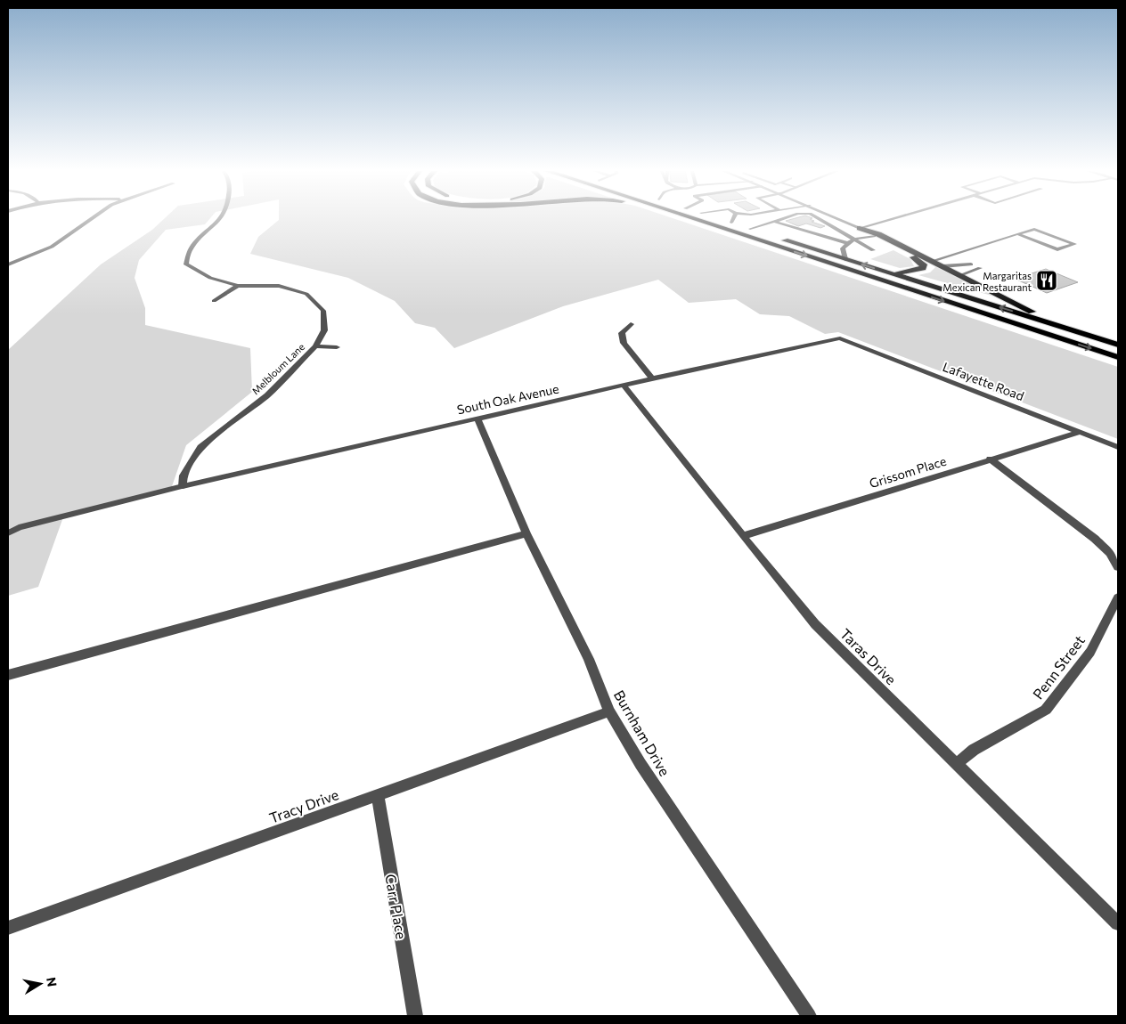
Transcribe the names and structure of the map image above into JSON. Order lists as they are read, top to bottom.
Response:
{
  "streets": {
    "street": [
      "Melbloum Lane",
      "Lafayette Road",
      "South Oak Avenue",
      "Grissom Place",
      "Taras Drive",
      "Penn Street",
      "Burnham Drive",
      "Tracy Drive",
      "Carr Place"
    ]
  },
  "crossings": [
    ["Melbloum Lane", "South Oak Avenue"],
    ["Lafayette Road", "South Oak Avenue"],
    ["Lafayette Road", "Grissom Place"],
    ["South Oak Avenue", "Taras Drive"],
    ["South Oak Avenue", "Burnham Drive"],
    ["Grissom Place", "Taras Drive"],
    ["Taras Drive", "Penn Street"],
    ["Burnham Drive", "Tracy Drive"],
    ["Tracy Drive", "Carr Place"]
  ],
  "places": {
    "restaurant": ["Margaritas Mexican Restaurant"]
  },
  "north": "right"
}
